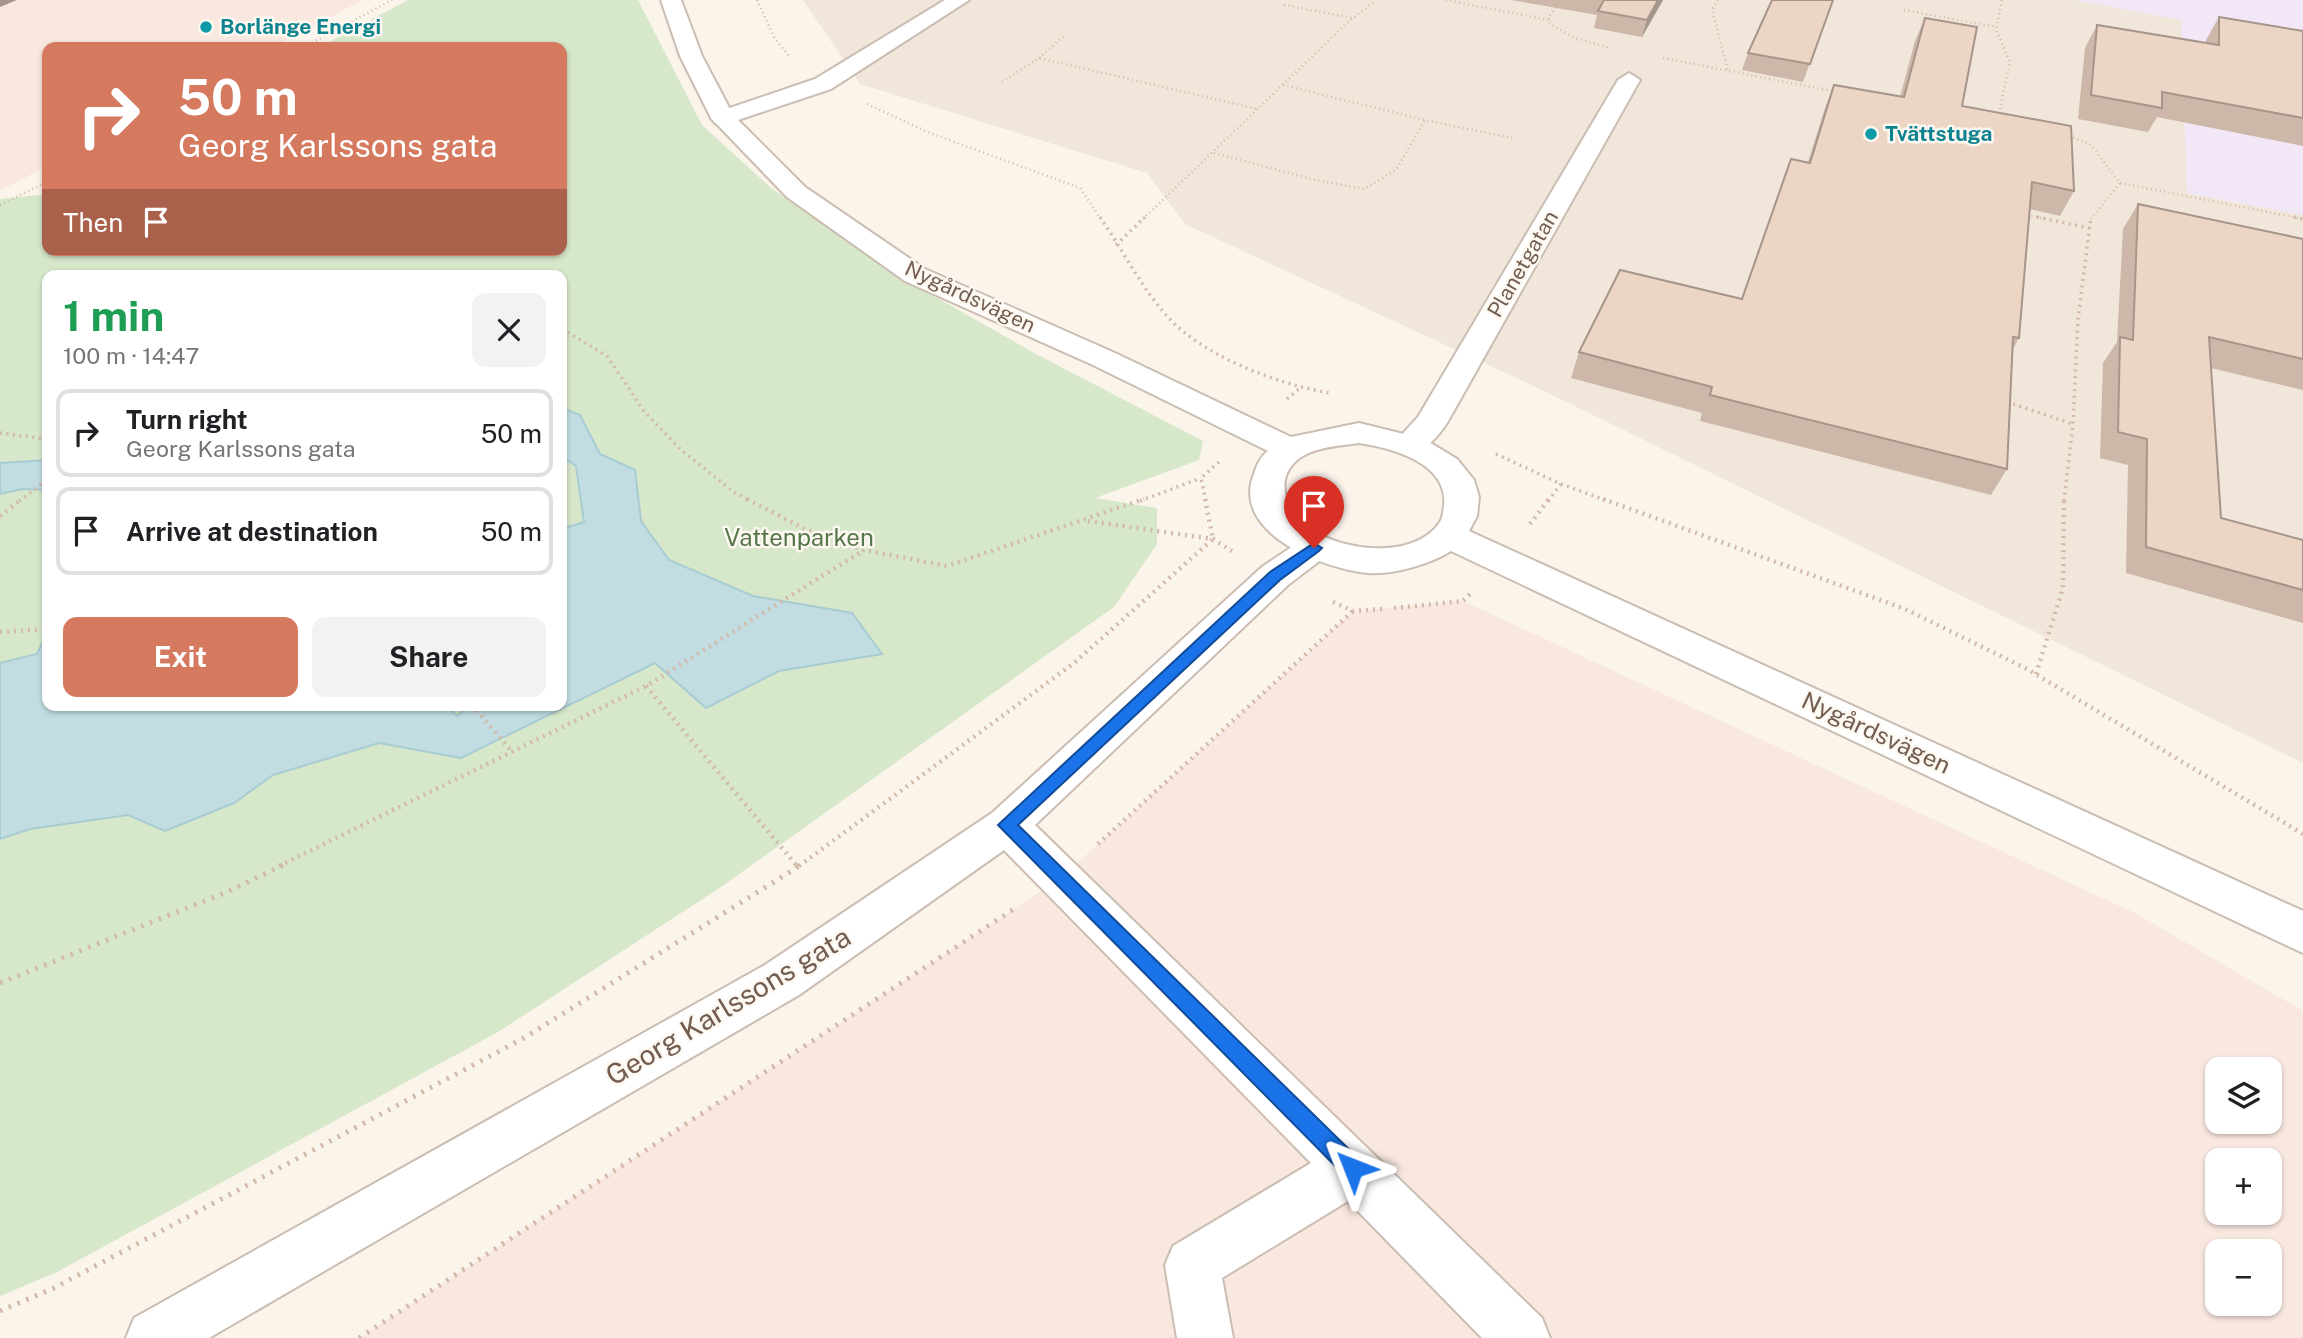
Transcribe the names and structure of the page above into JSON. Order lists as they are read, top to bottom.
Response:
{
  "streets": {
    "street": ["Planetgatan", "Nygårdsvägen", "Georg Karlssons gata"]
  },
  "crossings": [
    ["Planetgatan", "Nygårdsvägen"],
    ["Planetgatan", "Georg Karlssons gata"],
    ["Nygårdsvägen", "Georg Karlssons gata"]
  ],
  "parks": ["Vattenparken"],
  "places": ["Borlänge Energi", "Tvättstuga"],
  "page": {
    "turn": ["50 m", "Georg Karlssons gata"],
    "then": "Then",
    "heading": ["1 min", "100 m · 14:47"],
    "list": [
      {
        "name": "Turn right",
        "note": "Georg Karlssons gata",
        "value": "50 m"
      },
      {
        "name": "Arrive at destination",
        "value": "50 m"
      }
    ],
    "buttons": ["Exit", "Share"],
    "map_buttons": ["+", "−"]
  }
}
